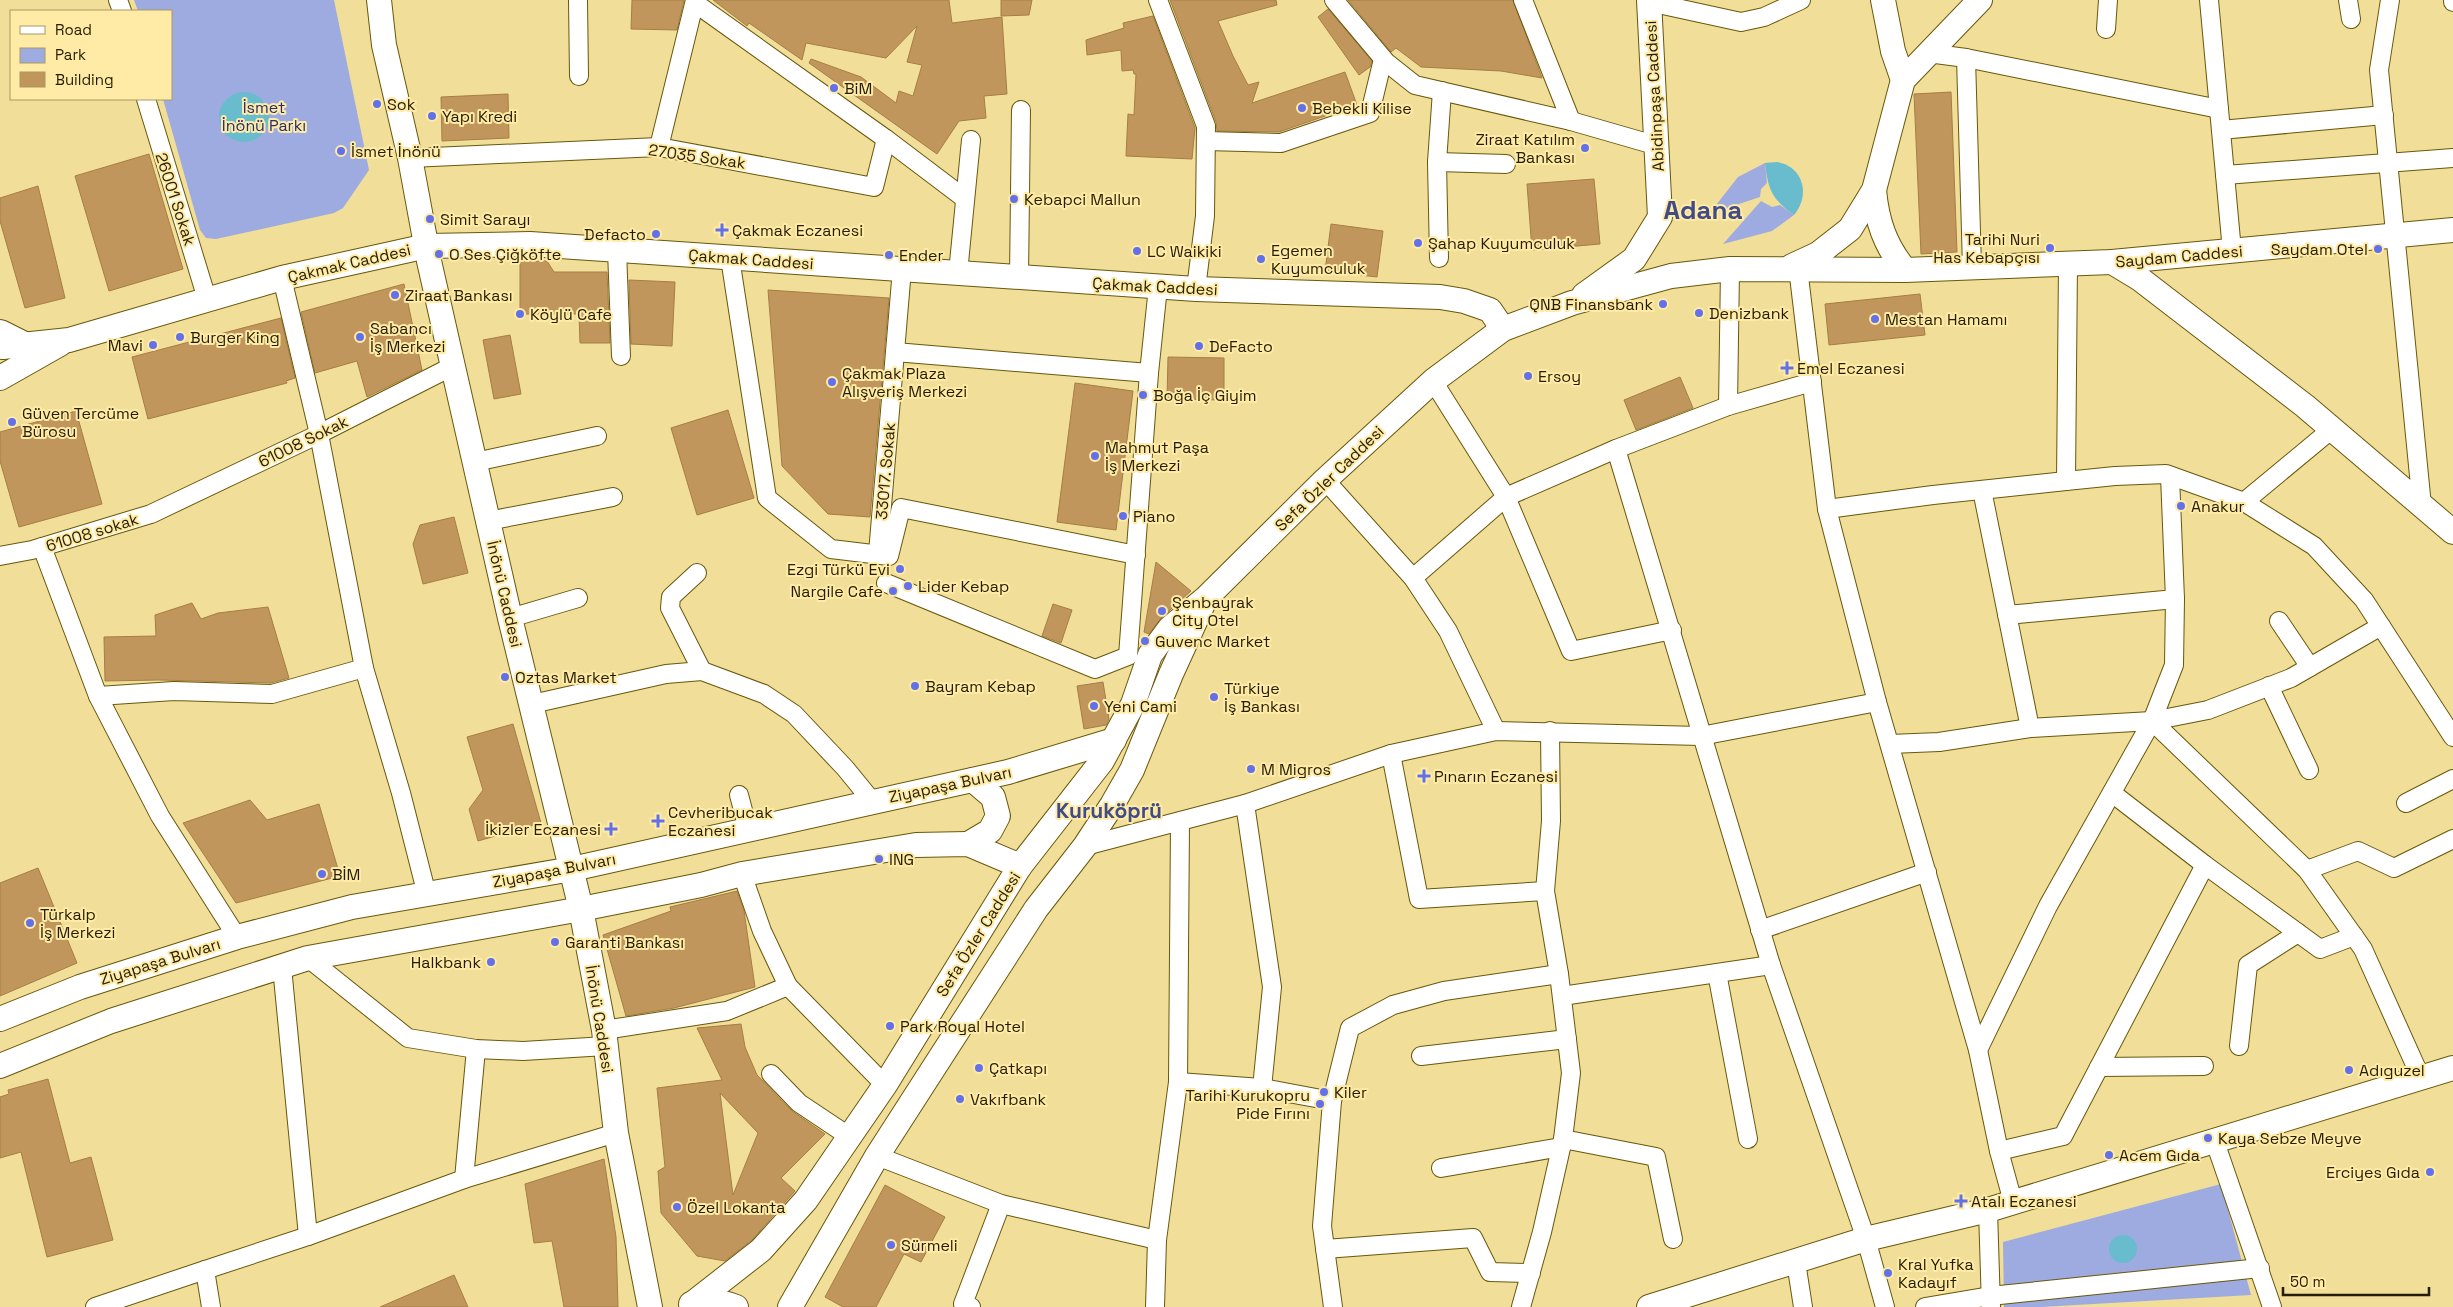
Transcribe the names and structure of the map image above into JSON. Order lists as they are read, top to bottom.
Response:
{
  "streets": {
    "main road": [
      "Abidinpaşa Caddesi",
      "Saydam Caddesi",
      "Çakmak Caddesi",
      "Sefa Özler Caddesi",
      "İnönü Caddesi",
      "Ziyapaşa Bulvarı"
    ],
    "street": [
      "27035 Sokak",
      "26001 Sokak",
      "61008 Sokak",
      "33017. Sokak",
      "61008 sokak"
    ]
  },
  "crossings": [
    ["Abidinpaşa Caddesi", "Saydam Caddesi"],
    ["Abidinpaşa Caddesi", "Sefa Özler Caddesi"],
    ["27035 Sokak", "İnönü Caddesi"],
    ["26001 Sokak", "Çakmak Caddesi"],
    ["Saydam Caddesi", "Sefa Özler Caddesi"],
    ["Çakmak Caddesi", "33017. Sokak"],
    ["Çakmak Caddesi", "Sefa Özler Caddesi"],
    ["Çakmak Caddesi", "İnönü Caddesi"],
    ["61008 Sokak", "61008 sokak"],
    ["61008 Sokak", "İnönü Caddesi"],
    ["Sefa Özler Caddesi", "Ziyapaşa Bulvarı"],
    ["İnönü Caddesi", "Ziyapaşa Bulvarı"]
  ],
  "districts": ["Adana", "Kuruköprü"],
  "parks": ["İsmet İnönü Parkı"],
  "places": {
    "other": [
      "BiM",
      "Sok",
      "Bebekli Kilise",
      "Yapı Kredi",
      "Ziraat Katılım Bankası",
      "İsmet İnönü",
      "Kebapci Mallun",
      "Simit Sarayı",
      "Defacto",
      "Şahap Kuyumculuk",
      "Tarihi Nuri Has Kebapçısı",
      "Saydam Otel",
      "LC Waikiki",
      "O Ses Çiğköfte",
      "Ender",
      "Egemen Kuyumculuk",
      "Ziraat Bankası",
      "QNB Finansbank",
      "Denizbank",
      "Köylü Cafe",
      "Mestan Hamamı",
      "Burger King",
      "Sabancı İş Merkezi",
      "Mavi",
      "DeFacto",
      "Ersoy",
      "Çakmak Plaza Alışveriş Merkezi",
      "Boğa İç Giyim",
      "Güven Tercüme Bürosu",
      "Mahmut Paşa İş Merkezi",
      "Anakur",
      "Piano",
      "Ezgi Türkü Evi",
      "Lider Kebap",
      "Nargile Cafe",
      "Şenbayrak City Otel",
      "Guvenc Market",
      "Oztas Market",
      "Bayram Kebap",
      "Türkiye İş Bankası",
      "Yeni Cami",
      "M Migros",
      "ING",
      "BİM",
      "Türkalp İş Merkezi",
      "Garanti Bankası",
      "Halkbank",
      "Park Royal Hotel",
      "Çatkapı",
      "Adıguzel",
      "Kiler",
      "Vakıfbank",
      "Tarihi Kurukopru Pide Fırını",
      "Kaya Sebze Meyve",
      "Acem Gıda",
      "Erciyes Gıda",
      "Özel Lokanta",
      "Sürmeli",
      "Kral Yufka Kadayıf"
    ],
    "health": [
      "Çakmak Eczanesi",
      "Emel Eczanesi",
      "Pınarın Eczanesi",
      "Cevheribucak Eczanesi",
      "İkizler Eczanesi",
      "Atalı Eczanesi"
    ]
  },
  "legend": ["Road", "Park", "Building"],
  "scale_bar": "50 m"
}
